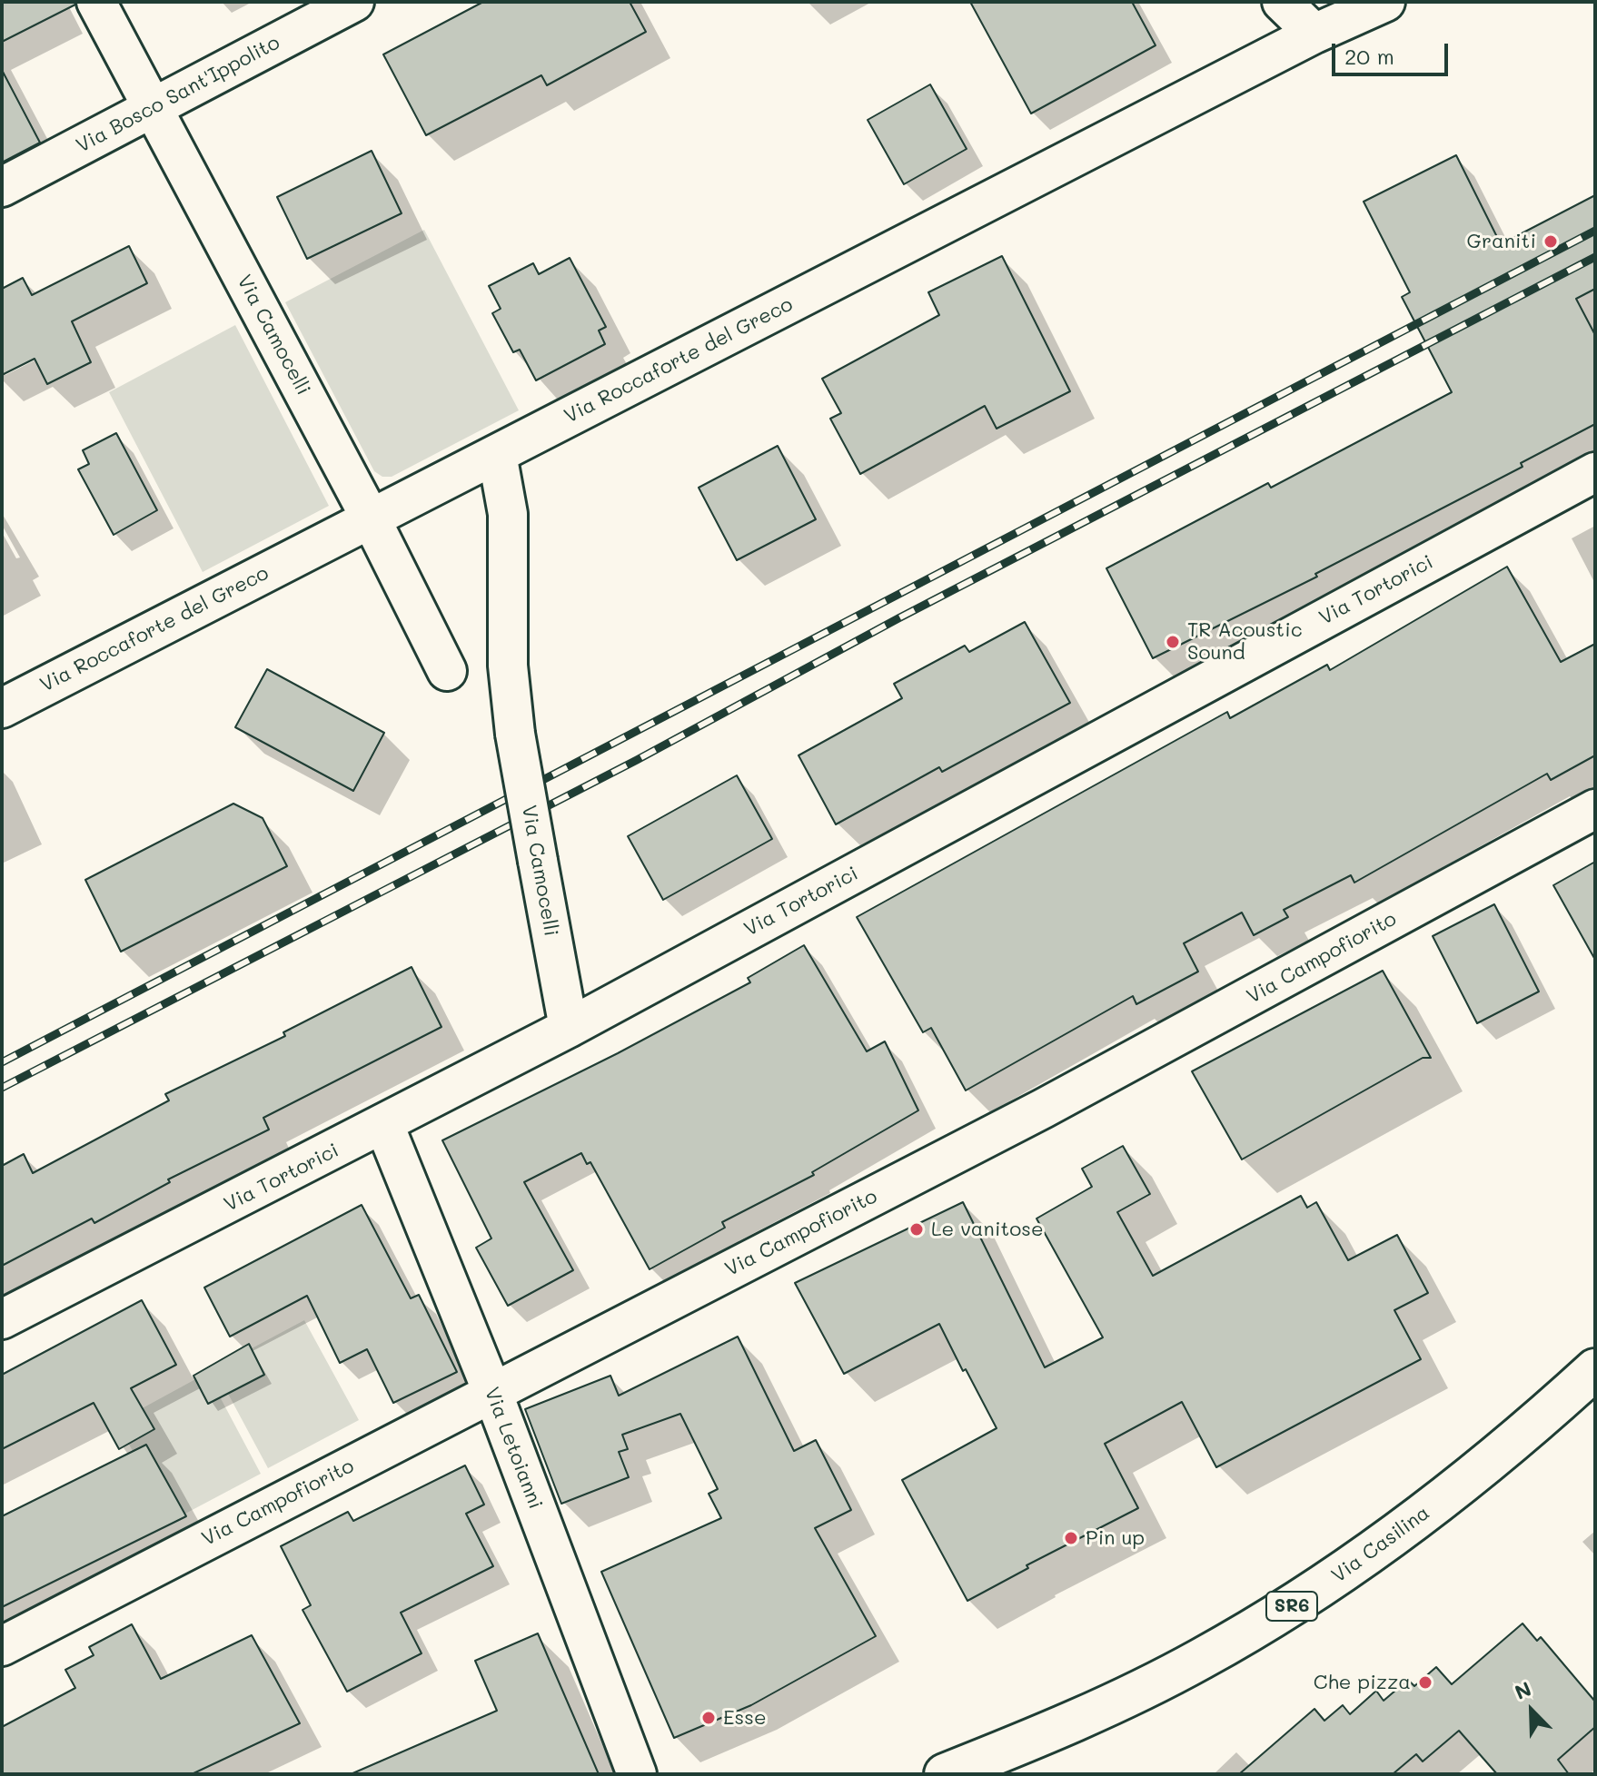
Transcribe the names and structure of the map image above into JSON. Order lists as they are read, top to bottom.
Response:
{
  "streets": {
    "main road": ["Via Casilina", "SR6"],
    "street": [
      "Via Bosco Sant'Ippolito",
      "Via Camocelli",
      "Via Roccaforte del Greco",
      "Via Tortorici",
      "Via Campofiorito",
      "Via Letoianni"
    ]
  },
  "crossings": [
    ["Via Bosco Sant'Ippolito", "Via Camocelli"],
    ["Via Camocelli", "Via Roccaforte del Greco"],
    ["Via Camocelli", "Via Tortorici"],
    ["Via Tortorici", "Via Letoianni"],
    ["Via Campofiorito", "Via Letoianni"]
  ],
  "places": [
    "Graniti",
    "TR Acoustic Sound",
    "Le vanitose",
    "Pin up",
    "Che pizza",
    "Esse"
  ],
  "scale_bar": "20 m",
  "north": "top left"
}
